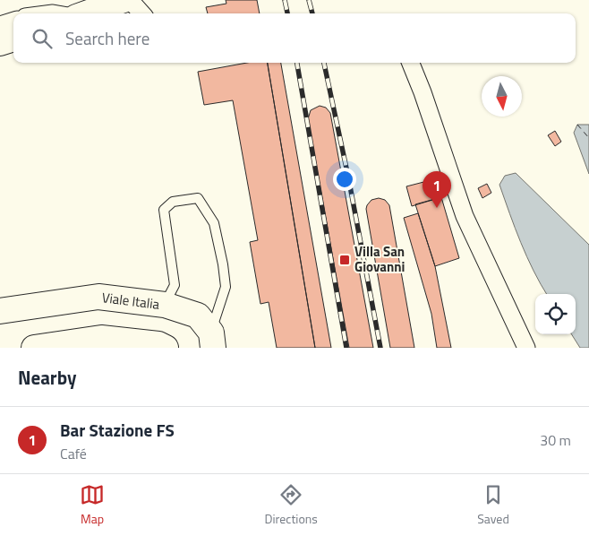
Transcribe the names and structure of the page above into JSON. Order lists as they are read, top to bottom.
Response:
{
  "streets": {
    "main road": ["Viale Italia"]
  },
  "places": {
    "transit": ["Villa San Giovanni"]
  },
  "north": "bottom",
  "page": {
    "search": "Search here",
    "pins": "1",
    "heading": "Nearby",
    "list": [
      {
        "mark": "1",
        "name": "Bar Stazione FS",
        "note": "Café",
        "value": "30 m"
      }
    ],
    "nav": ["Map", "Directions", "Saved"]
  }
}
